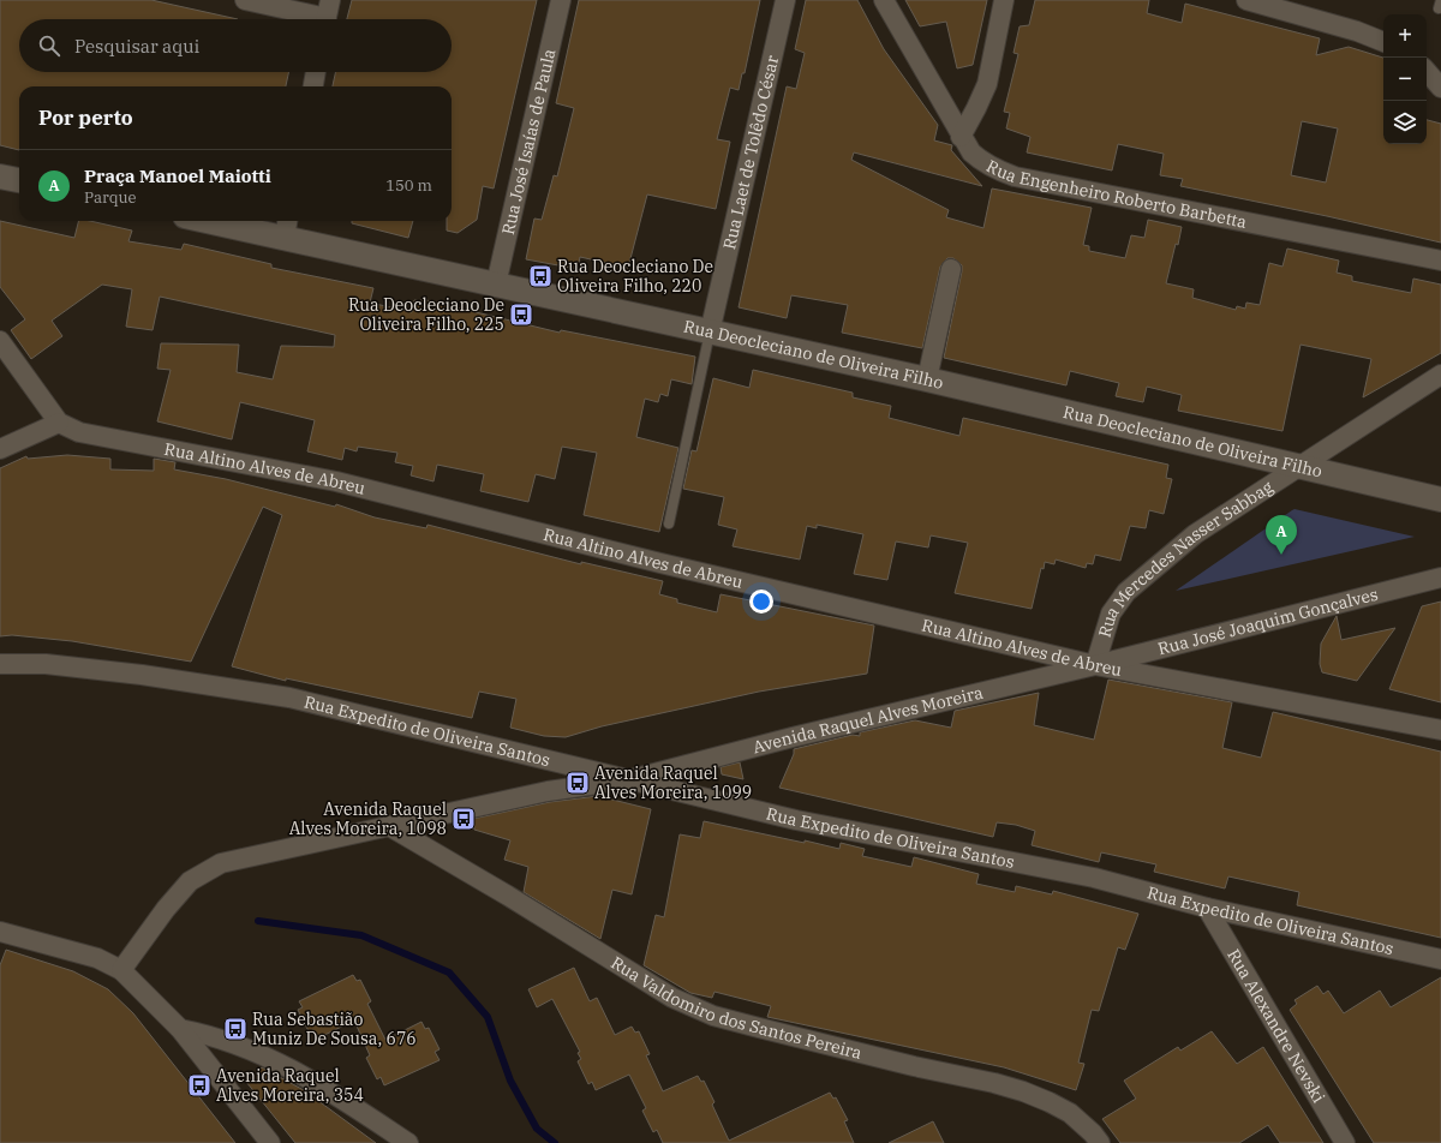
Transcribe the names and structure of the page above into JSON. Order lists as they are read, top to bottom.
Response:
{
  "streets": {
    "street": [
      "Rua José Isaías de Paula",
      "Rua Laet de Tolêdo César",
      "Rua Engenheiro Roberto Barbetta",
      "Rua Deocleciano de Oliveira Filho",
      "Rua Altino Alves de Abreu",
      "Rua Mercedes Nasser Sabbag",
      "Rua José Joaquim Gonçalves",
      "Avenida Raquel Alves Moreira",
      "Rua Expedito de Oliveira Santos",
      "Rua Valdomiro dos Santos Pereira",
      "Rua Alexandre Nevski"
    ]
  },
  "crossings": [
    ["Rua José Isaías de Paula", "Rua Deocleciano de Oliveira Filho"],
    ["Rua Laet de Tolêdo César", "Rua Deocleciano de Oliveira Filho"],
    ["Rua Deocleciano de Oliveira Filho", "Rua Mercedes Nasser Sabbag"],
    ["Rua Altino Alves de Abreu", "Rua Mercedes Nasser Sabbag"],
    ["Rua Altino Alves de Abreu", "Rua José Joaquim Gonçalves"],
    ["Rua Altino Alves de Abreu", "Avenida Raquel Alves Moreira"],
    ["Rua Mercedes Nasser Sabbag", "Rua José Joaquim Gonçalves"],
    ["Rua Mercedes Nasser Sabbag", "Avenida Raquel Alves Moreira"],
    ["Rua José Joaquim Gonçalves", "Avenida Raquel Alves Moreira"],
    ["Avenida Raquel Alves Moreira", "Rua Expedito de Oliveira Santos"],
    ["Avenida Raquel Alves Moreira", "Rua Valdomiro dos Santos Pereira"],
    ["Rua Expedito de Oliveira Santos", "Rua Alexandre Nevski"]
  ],
  "places": {
    "bus stop": [
      "Rua Deocleciano De Oliveira Filho, 220",
      "Rua Deocleciano De Oliveira Filho, 225",
      "Avenida Raquel Alves Moreira, 1099",
      "Avenida Raquel Alves Moreira, 1098",
      "Rua Sebastião Muniz De Sousa, 676",
      "Avenida Raquel Alves Moreira, 354"
    ]
  },
  "page": {
    "map_buttons": ["+", "−"],
    "search": "Pesquisar aqui",
    "heading": "Por perto",
    "list": [
      {
        "mark": "A",
        "name": "Praça Manoel Maiotti",
        "note": "Parque",
        "value": "150 m"
      }
    ],
    "pins": "A"
  }
}
